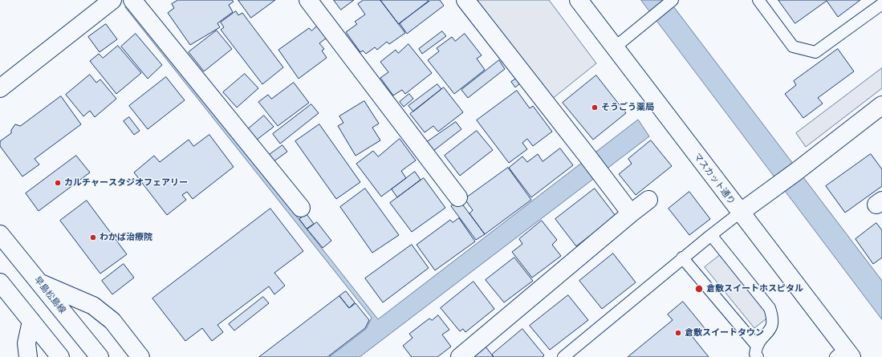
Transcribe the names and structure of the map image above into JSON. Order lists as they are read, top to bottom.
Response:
{
  "streets": {
    "street": ["マスカット通り", "早島松島線"]
  },
  "places": [
    "そうごう薬局",
    "カルチャースタジオフェアリー",
    "わかば治療院",
    "倉敷スイートホスピタル",
    "倉敷スイートタウン"
  ]
}
